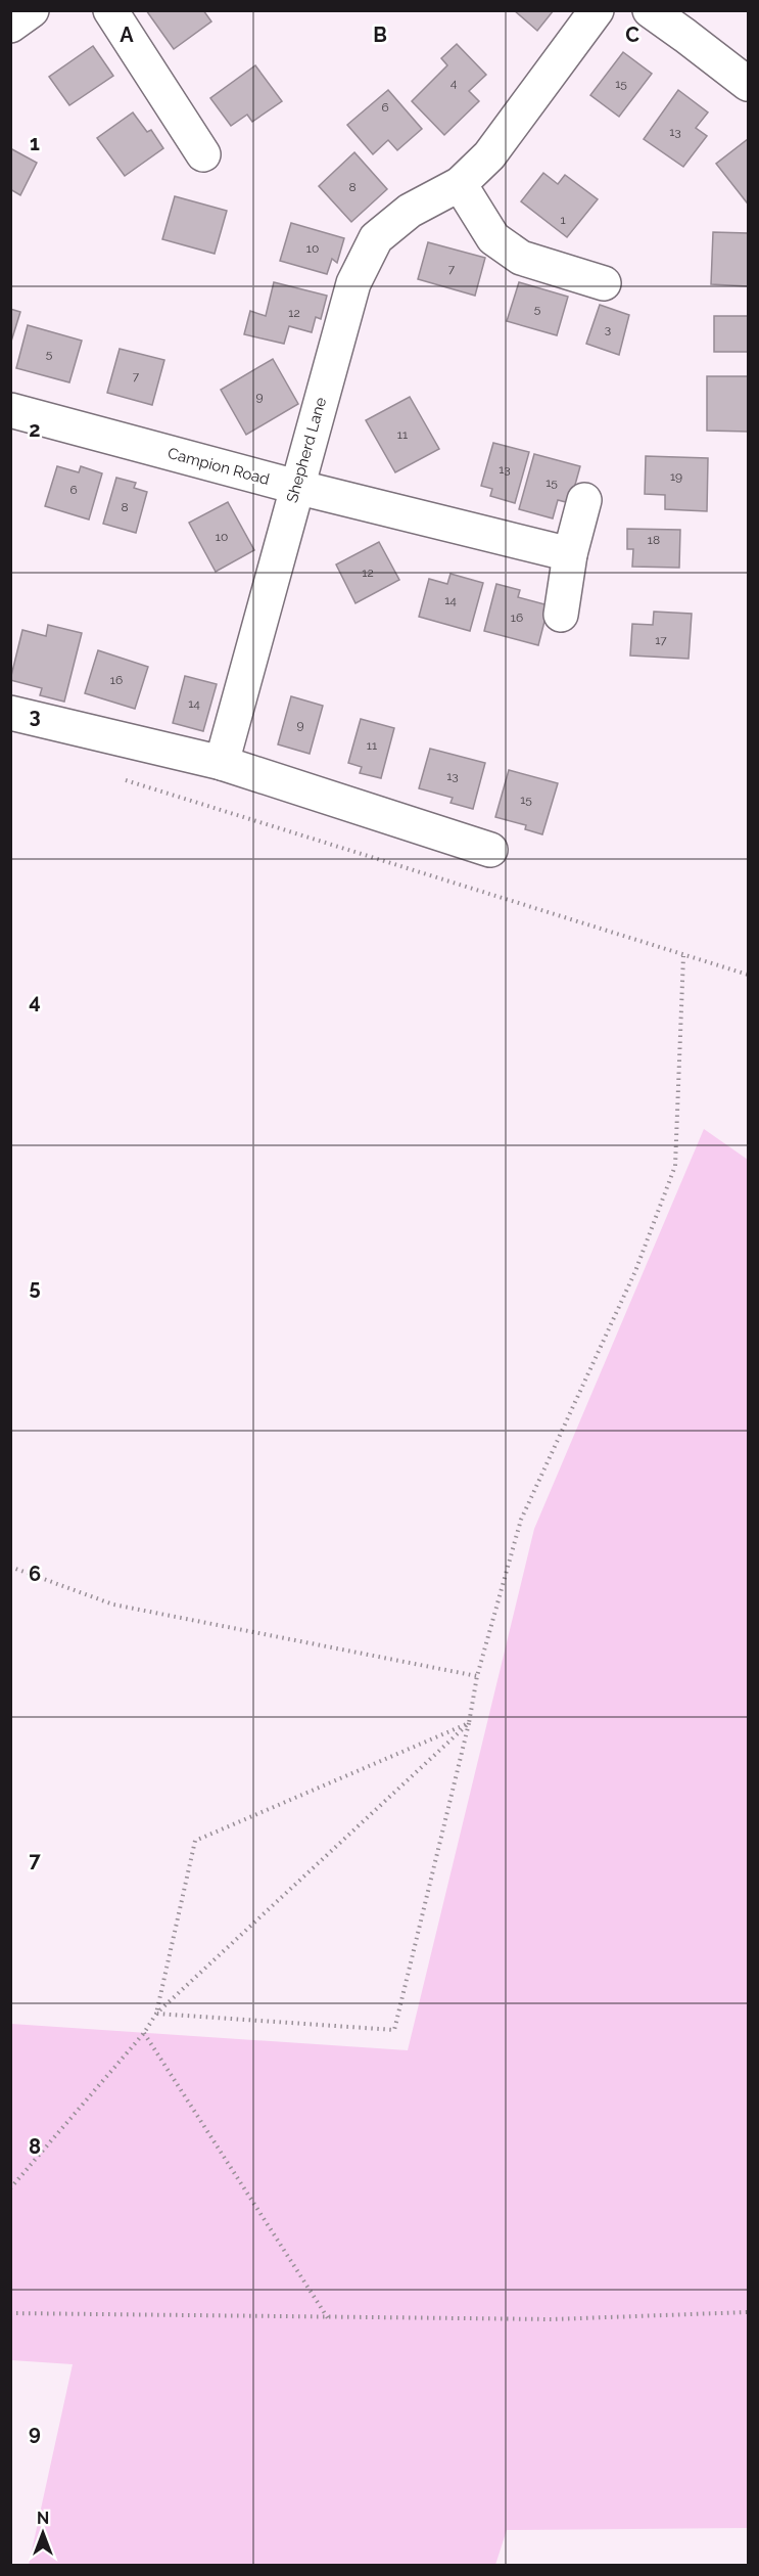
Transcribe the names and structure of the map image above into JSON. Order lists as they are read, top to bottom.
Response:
{
  "streets": {
    "street": ["Shepherd Lane", "Campion Road"]
  },
  "crossings": [
    ["Shepherd Lane", "Campion Road"]
  ],
  "house_numbers": [
    "4",
    "15",
    "6",
    "13",
    "8",
    "1",
    "10",
    "7",
    "5",
    "12",
    "3",
    "5",
    "7",
    "9",
    "11",
    "13",
    "19",
    "15",
    "6",
    "8",
    "10",
    "18",
    "12",
    "14",
    "16",
    "17",
    "16",
    "14",
    "9",
    "11",
    "13",
    "15"
  ],
  "north": "top",
  "grid": {
    "columns": ["A", "B", "C"],
    "rows": [
      "1",
      "2",
      "3",
      "4",
      "5",
      "6",
      "7",
      "8",
      "9"
    ]
  }
}
